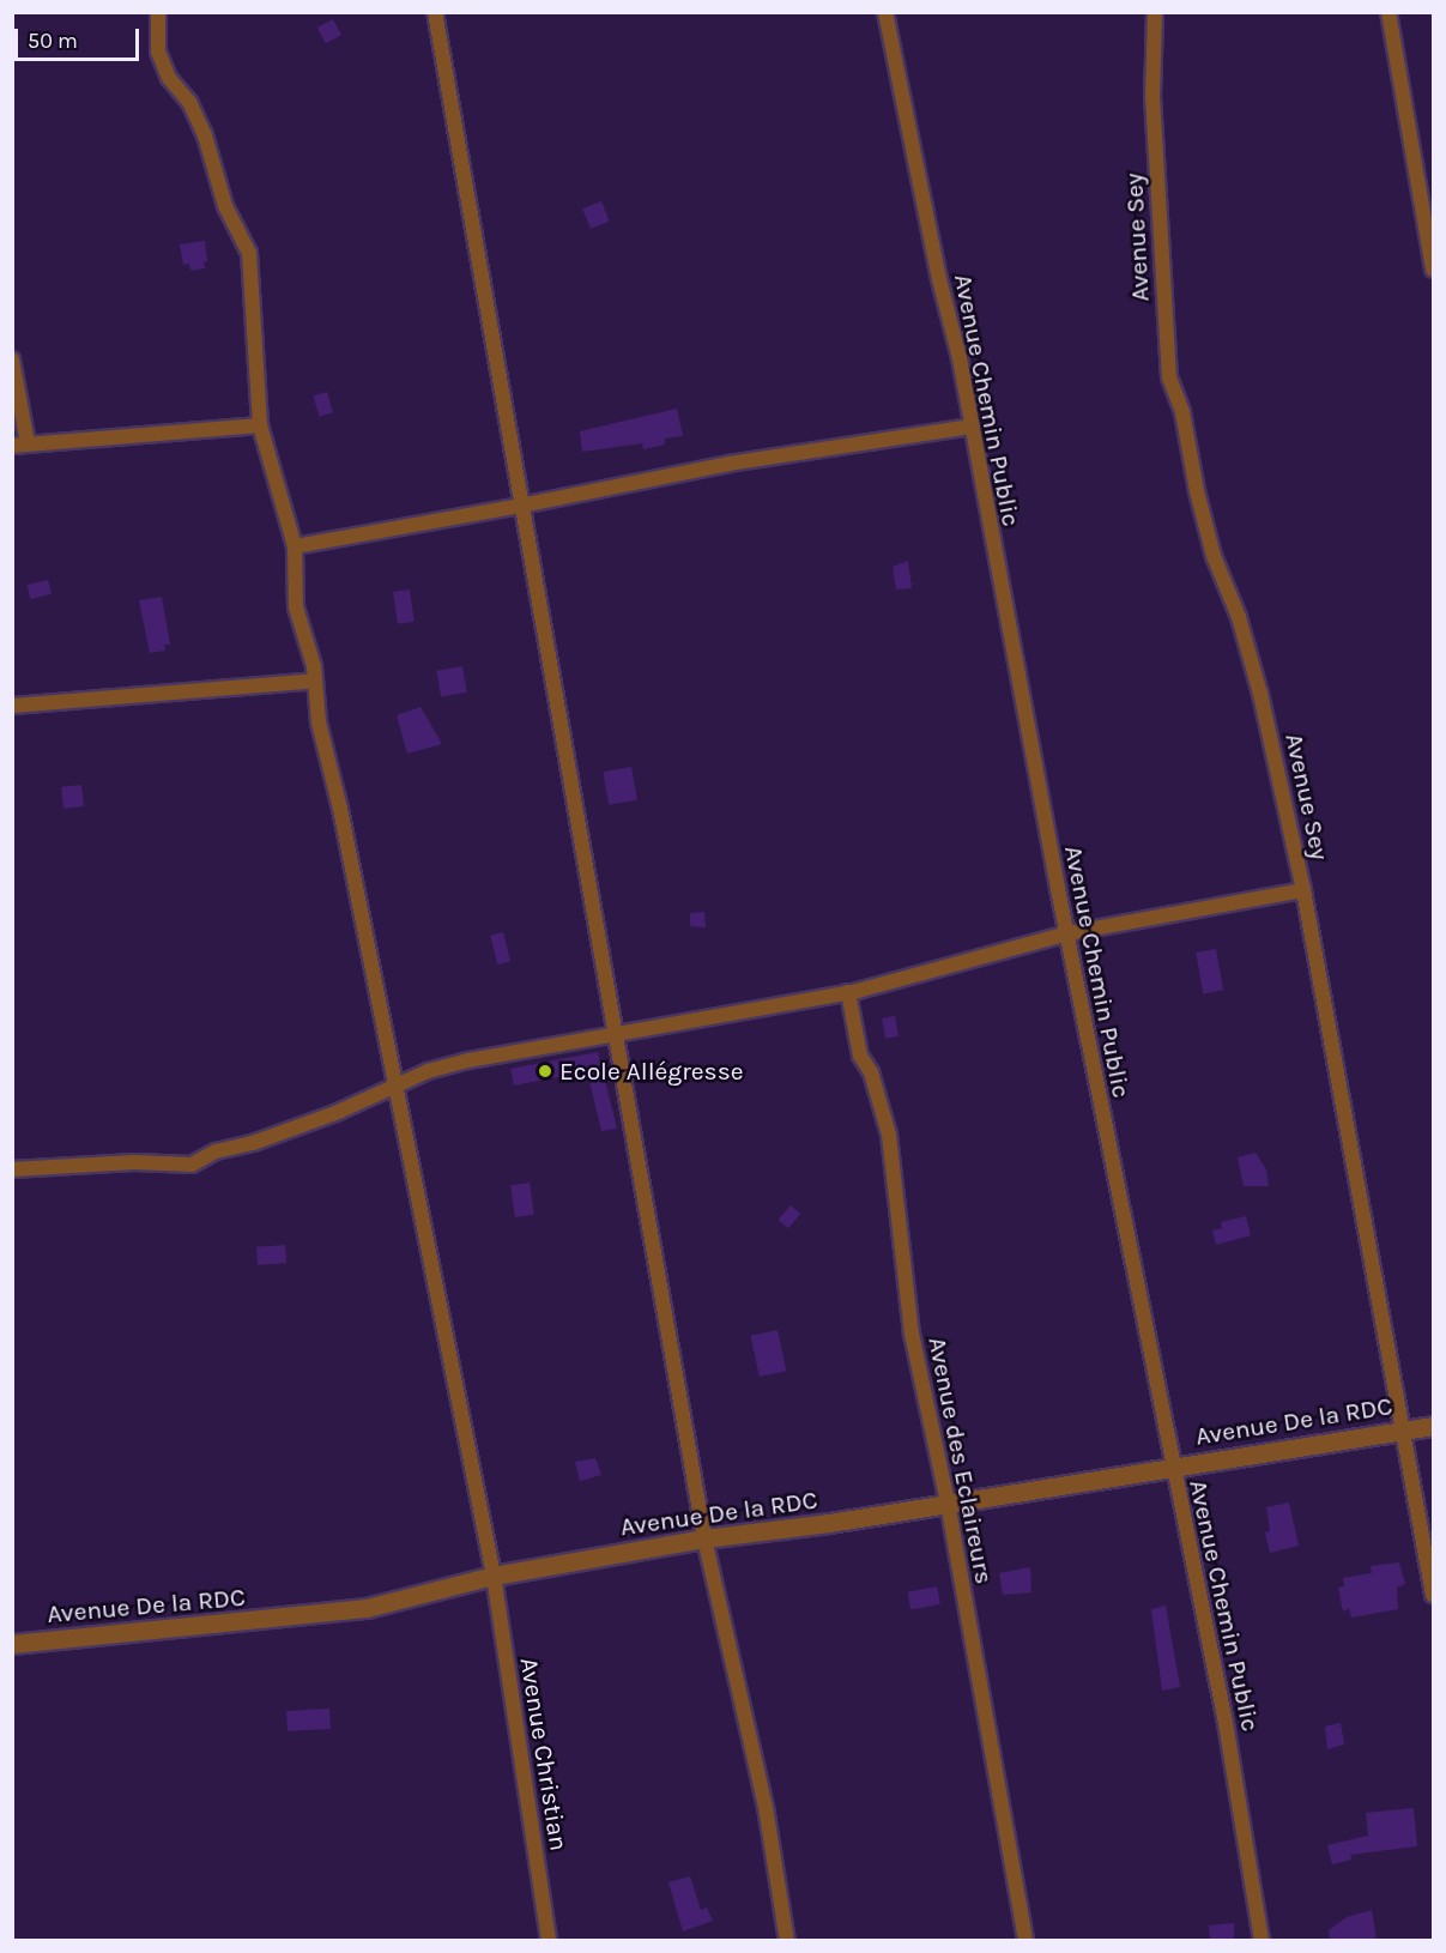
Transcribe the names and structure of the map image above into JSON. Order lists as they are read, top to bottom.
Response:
{
  "streets": {
    "street": [
      "Avenue Sey",
      "Avenue Chemin Public",
      "Avenue De la RDC",
      "Avenue des Eclaireurs",
      "Avenue Christian"
    ]
  },
  "crossings": [
    ["Avenue Sey", "Avenue De la RDC"],
    ["Avenue Chemin Public", "Avenue De la RDC"],
    ["Avenue De la RDC", "Avenue des Eclaireurs"],
    ["Avenue De la RDC", "Avenue Christian"]
  ],
  "places": ["Ecole Allégresse"],
  "scale_bar": "50 m"
}
